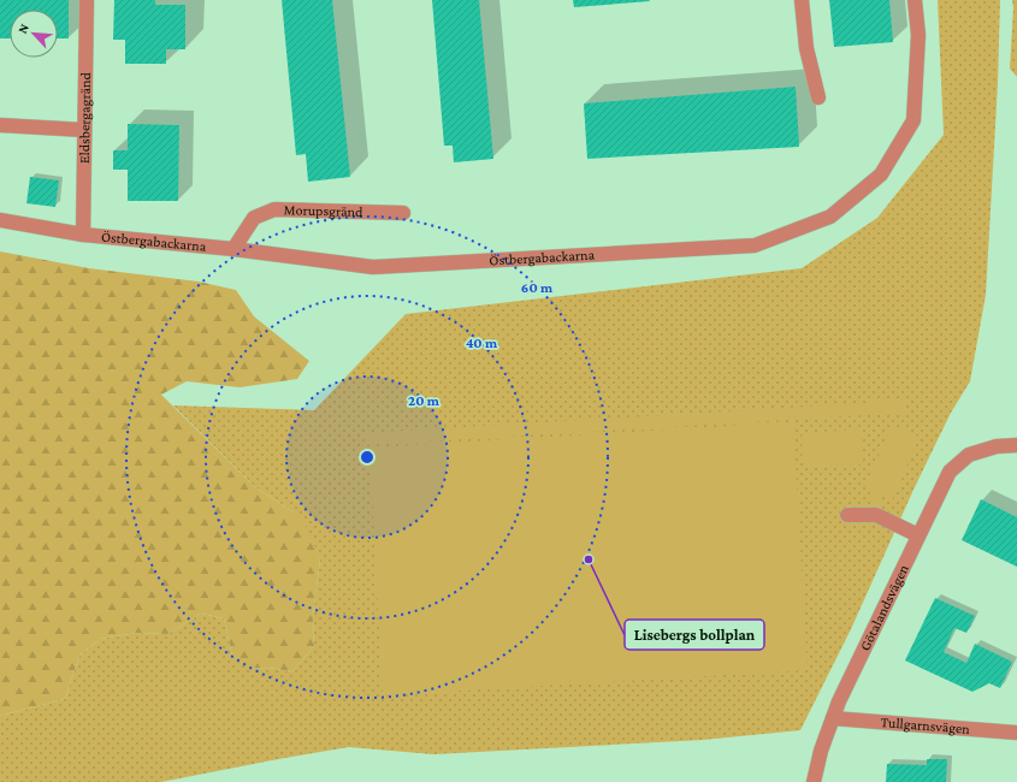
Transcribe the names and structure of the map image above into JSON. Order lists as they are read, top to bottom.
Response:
{
  "streets": {
    "street": [
      "Eldsbergagränd",
      "Morupsgränd",
      "Östbergabackarna",
      "Götalandsvägen",
      "Tullgarnsvägen"
    ]
  },
  "crossings": [
    ["Eldsbergagränd", "Östbergabackarna"],
    ["Morupsgränd", "Östbergabackarna"],
    ["Götalandsvägen", "Tullgarnsvägen"]
  ],
  "places": ["Lisebergs bollplan"],
  "north": "top left",
  "rings": ["60 m", "40 m", "20 m"]
}
